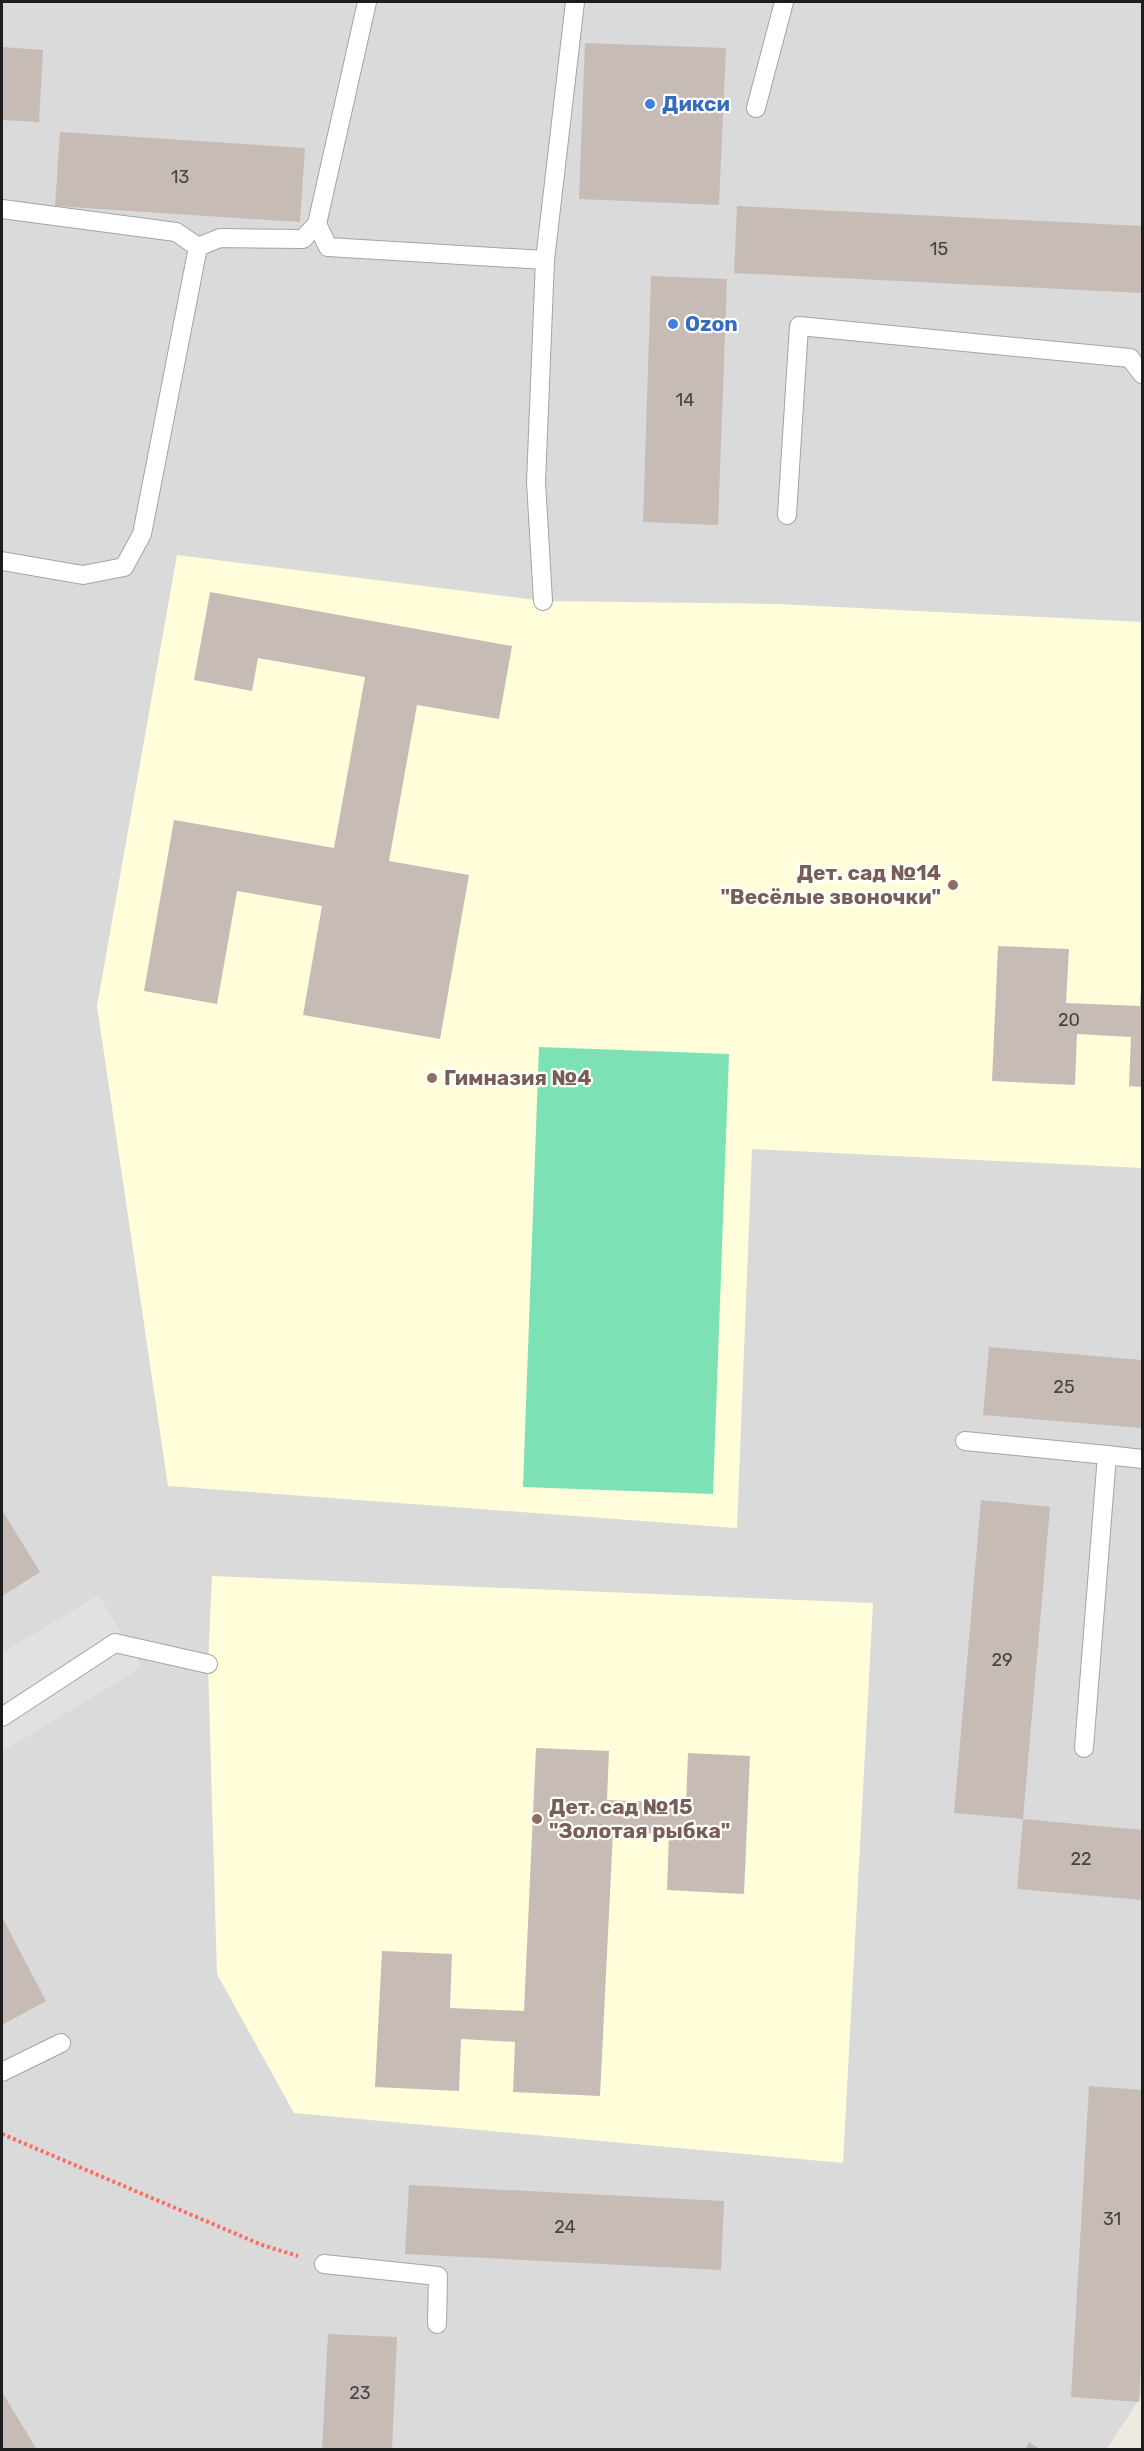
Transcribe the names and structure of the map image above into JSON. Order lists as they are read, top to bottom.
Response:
{
  "places": [
    "Дикси",
    "Ozon",
    "Дет. сад №14 \"Весёлые звоночки\"",
    "Гимназия №4",
    "Дет. сад №15 \"Золотая рыбка\""
  ],
  "house_numbers": [
    "13",
    "15",
    "14",
    "20",
    "25",
    "29",
    "22",
    "31",
    "24",
    "23"
  ]
}
